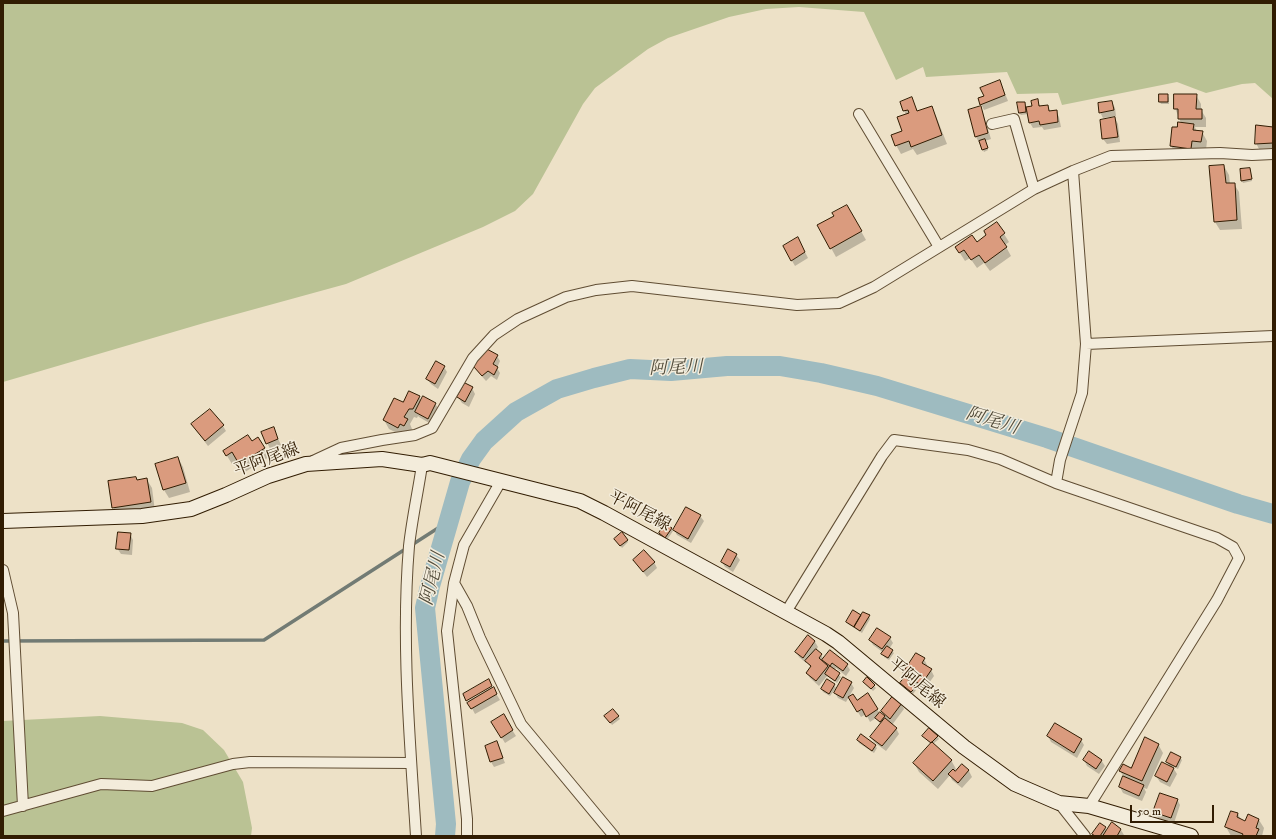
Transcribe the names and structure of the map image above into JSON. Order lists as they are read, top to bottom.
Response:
{
  "streets": {
    "main road": ["平阿尾線"]
  },
  "water": ["阿尾川"],
  "scale_bar": "50 m"
}
